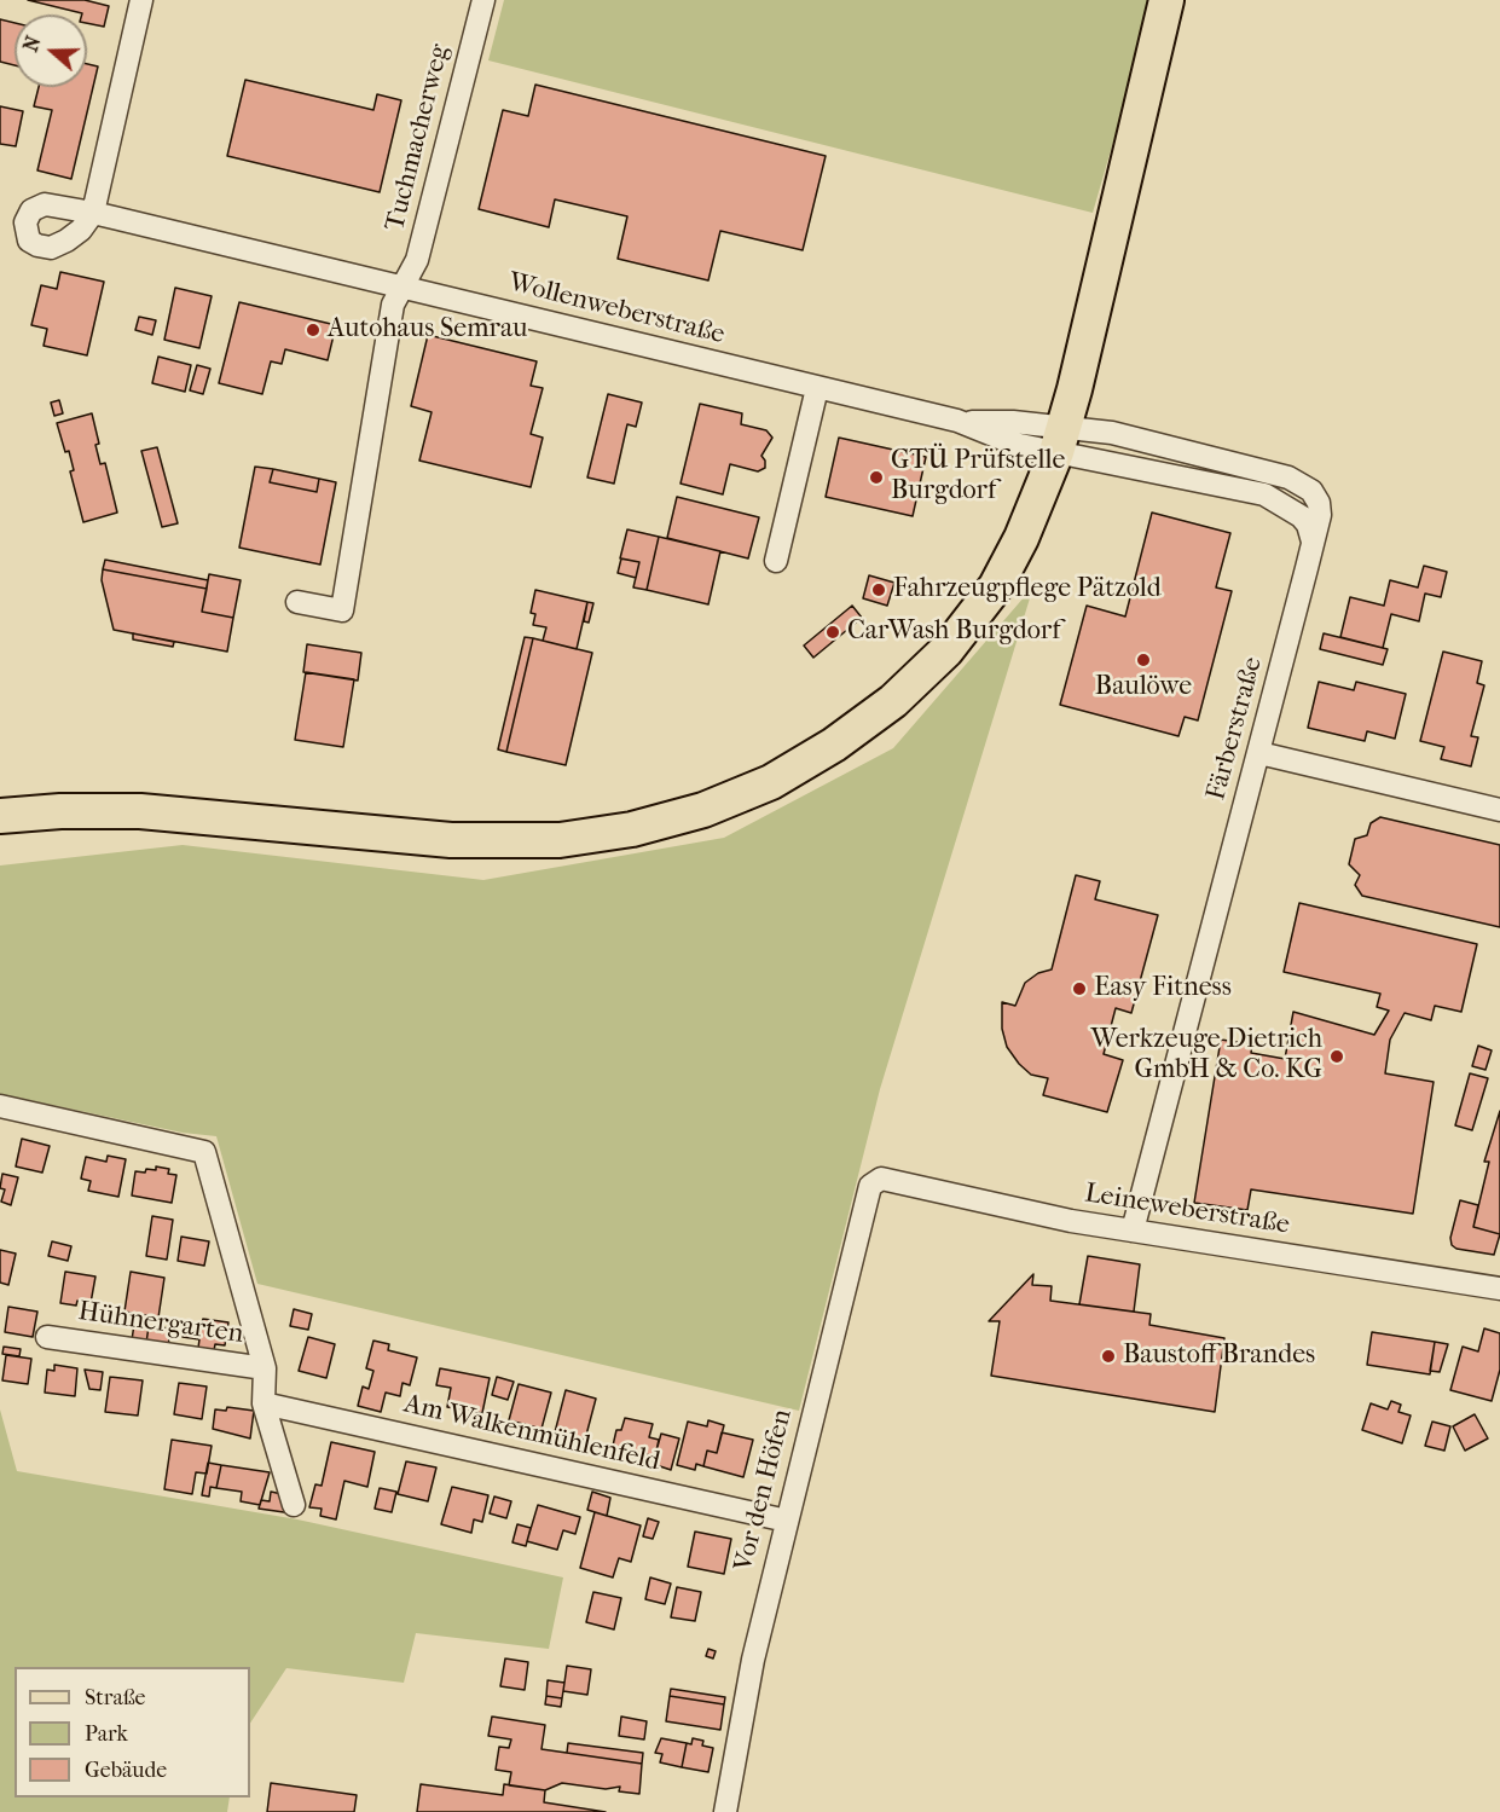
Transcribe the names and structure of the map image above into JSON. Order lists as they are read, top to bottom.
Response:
{
  "streets": {
    "street": [
      "Tuchmacherweg",
      "Wollenweberstraße",
      "Färberstraße",
      "Leineweberstraße",
      "Hühnergarten",
      "Am Walkenmühlenfeld",
      "Vor den Höfen"
    ]
  },
  "crossings": [
    ["Tuchmacherweg", "Wollenweberstraße"],
    ["Wollenweberstraße", "Färberstraße"],
    ["Färberstraße", "Leineweberstraße"],
    ["Leineweberstraße", "Vor den Höfen"],
    ["Am Walkenmühlenfeld", "Vor den Höfen"]
  ],
  "places": [
    "Autohaus Semrau",
    "GTÜ Prüfstelle Burgdorf",
    "Fahrzeugpflege Pätzold",
    "CarWash Burgdorf",
    "Baulöwe",
    "Easy Fitness",
    "Werkzeuge Dietrich GmbH & Co. KG",
    "Baustoff Brandes"
  ],
  "legend": ["Straße", "Park", "Gebäude"],
  "north": "left"
}
